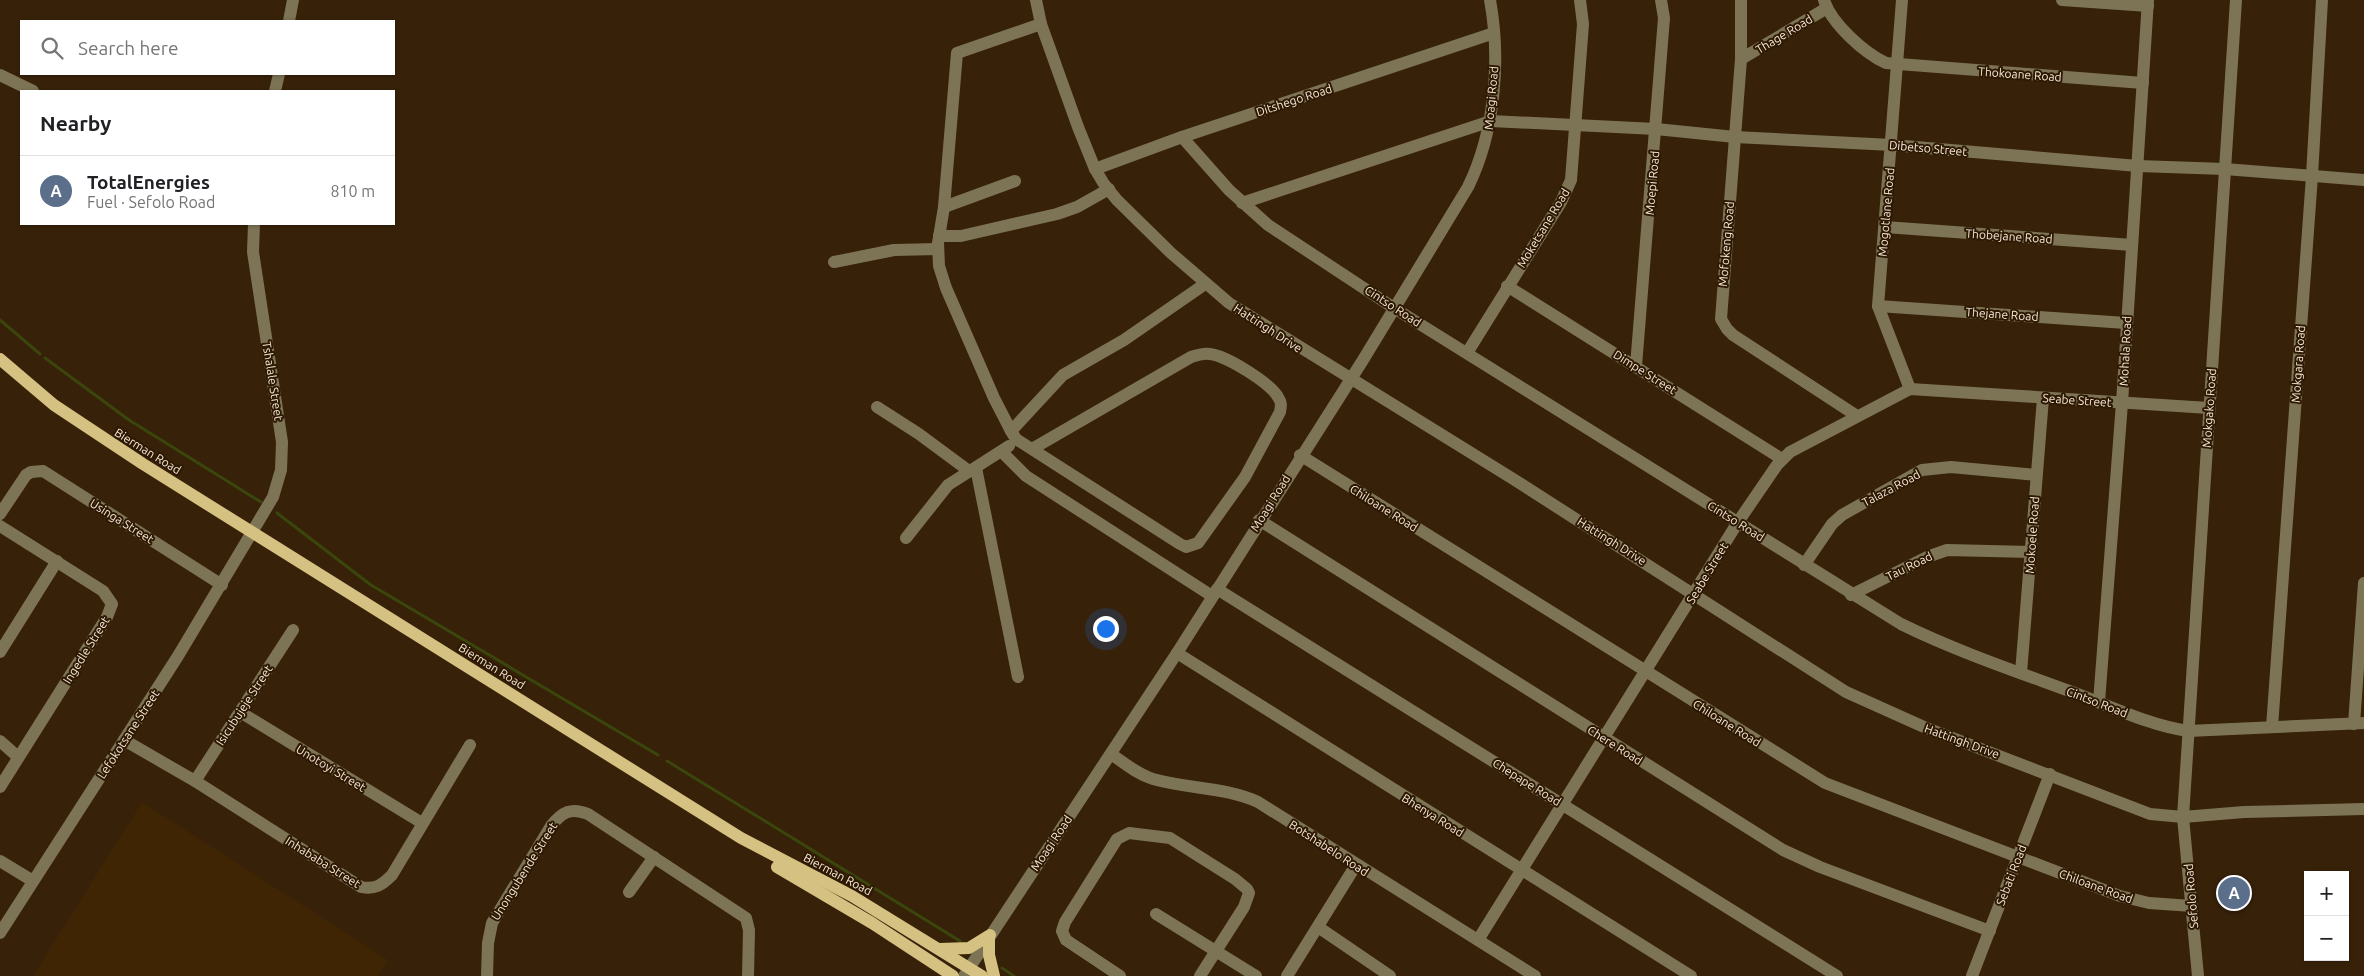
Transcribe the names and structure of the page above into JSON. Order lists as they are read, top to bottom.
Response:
{
  "streets": {
    "main road": ["Bierman Road"],
    "street": [
      "Thage Road",
      "Thokoane Road",
      "Moagi Road",
      "Ditshego Road",
      "Dibetso Street",
      "Moepi Road",
      "Mogotlane Road",
      "Moketsane Road",
      "Thobejane Road",
      "Mofokeng Road",
      "Cintso Road",
      "Thejane Road",
      "Hattingh Drive",
      "Mohala Road",
      "Mokgara Road",
      "Dimpe Street",
      "Tshalale Street",
      "Seabe Street",
      "Mokgako Road",
      "Talaza Road",
      "Chiloane Road",
      "Usinga Street",
      "Mokoele Road",
      "Tau Road",
      "Ingedle Street",
      "Isicubujeje Street",
      "Lefokotsane Street",
      "Chere Road",
      "Unotoyi Street",
      "Chepape Road",
      "Bhenya Road",
      "Botshabelo Road",
      "Inhababa Street",
      "Unongubende Street",
      "Sebati Road",
      "Sefolo Road"
    ]
  },
  "crossings": [
    ["Thage Road", "Thokoane Road"],
    ["Thage Road", "Mofokeng Road"],
    ["Thokoane Road", "Mogotlane Road"],
    ["Thokoane Road", "Mohala Road"],
    ["Moagi Road", "Ditshego Road"],
    ["Moagi Road", "Dibetso Street"],
    ["Moagi Road", "Cintso Road"],
    ["Moagi Road", "Hattingh Drive"],
    ["Moagi Road", "Bierman Road"],
    ["Moagi Road", "Chiloane Road"],
    ["Moagi Road", "Chere Road"],
    ["Moagi Road", "Chepape Road"],
    ["Moagi Road", "Bhenya Road"],
    ["Moagi Road", "Botshabelo Road"],
    ["Ditshego Road", "Cintso Road"],
    ["Ditshego Road", "Hattingh Drive"],
    ["Dibetso Street", "Moepi Road"],
    ["Dibetso Street", "Mogotlane Road"],
    ["Dibetso Street", "Moketsane Road"],
    ["Dibetso Street", "Mofokeng Road"],
    ["Dibetso Street", "Mohala Road"],
    ["Dibetso Street", "Mokgara Road"],
    ["Dibetso Street", "Mokgako Road"],
    ["Moepi Road", "Dimpe Street"],
    ["Mogotlane Road", "Thobejane Road"],
    ["Mogotlane Road", "Thejane Road"],
    ["Mogotlane Road", "Seabe Street"],
    ["Moketsane Road", "Cintso Road"],
    ["Moketsane Road", "Dimpe Street"],
    ["Thobejane Road", "Mohala Road"],
    ["Mofokeng Road", "Seabe Street"],
    ["Cintso Road", "Mohala Road"],
    ["Cintso Road", "Mokgara Road"],
    ["Cintso Road", "Seabe Street"],
    ["Cintso Road", "Mokgako Road"],
    ["Cintso Road", "Talaza Road"],
    ["Cintso Road", "Mokoele Road"],
    ["Cintso Road", "Tau Road"],
    ["Thejane Road", "Mohala Road"],
    ["Hattingh Drive", "Seabe Street"],
    ["Hattingh Drive", "Mokgako Road"],
    ["Hattingh Drive", "Sebati Road"],
    ["Hattingh Drive", "Sefolo Road"],
    ["Mohala Road", "Seabe Street"],
    ["Dimpe Street", "Seabe Street"],
    ["Tshalale Street", "Bierman Road"],
    ["Tshalale Street", "Lefokotsane Street"],
    ["Seabe Street", "Mokgako Road"],
    ["Seabe Street", "Chiloane Road"],
    ["Seabe Street", "Mokoele Road"],
    ["Seabe Street", "Chere Road"],
    ["Seabe Street", "Chepape Road"],
    ["Seabe Street", "Bhenya Road"],
    ["Seabe Street", "Botshabelo Road"],
    ["Mokgako Road", "Sefolo Road"],
    ["Bierman Road", "Lefokotsane Street"],
    ["Talaza Road", "Mokoele Road"],
    ["Chiloane Road", "Sebati Road"],
    ["Chiloane Road", "Sefolo Road"],
    ["Usinga Street", "Lefokotsane Street"],
    ["Mokoele Road", "Tau Road"],
    ["Isicubujeje Street", "Unotoyi Street"],
    ["Isicubujeje Street", "Inhababa Street"],
    ["Lefokotsane Street", "Inhababa Street"],
    ["Chere Road", "Sebati Road"],
    ["Unotoyi Street", "Inhababa Street"]
  ],
  "page": {
    "search": "Search here",
    "heading": "Nearby",
    "list": [
      {
        "mark": "A",
        "name": "TotalEnergies",
        "note": "Fuel · Sefolo Road",
        "value": "810 m"
      }
    ],
    "map_buttons": ["+", "−"],
    "pins": "A"
  }
}
